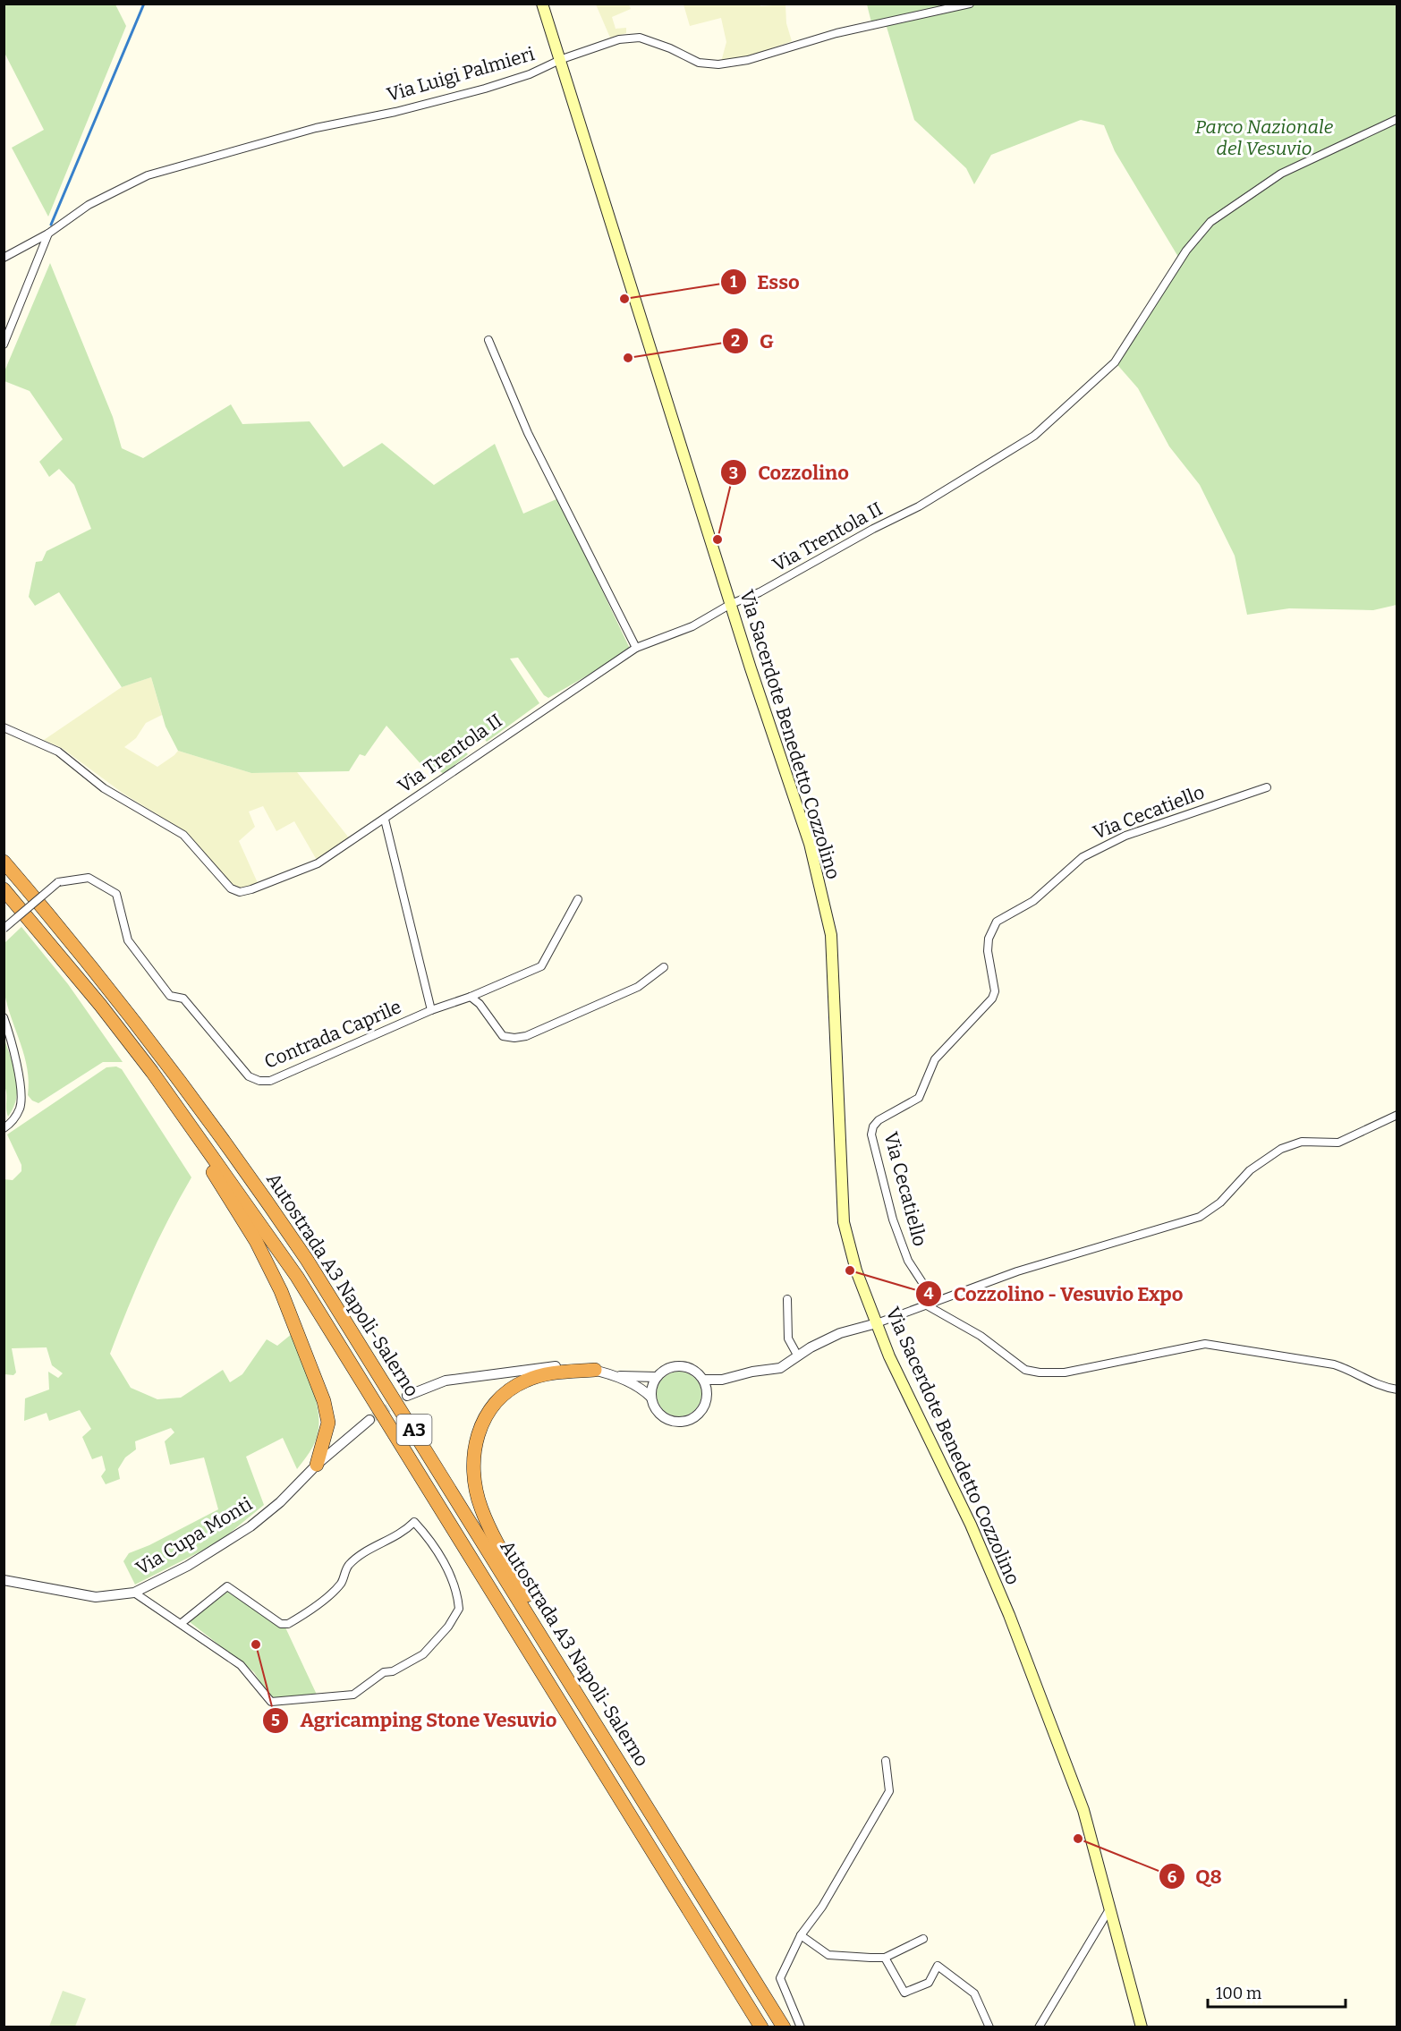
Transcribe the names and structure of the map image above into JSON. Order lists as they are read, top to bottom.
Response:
{
  "streets": {
    "highway": ["Autostrada A3 Napoli-Salerno", "A3"],
    "main road": ["Via Sacerdote Benedetto Cozzolino"],
    "street": [
      "Via Luigi Palmieri",
      "Via Trentola II",
      "Via Cecatiello",
      "Contrada Caprile",
      "Via Cupa Monti"
    ]
  },
  "crossings": [
    ["Via Luigi Palmieri", "Via Sacerdote Benedetto Cozzolino"],
    ["Via Trentola II", "Via Sacerdote Benedetto Cozzolino"],
    ["Via Trentola II", "Contrada Caprile"]
  ],
  "parks": ["Parco Nazionale del Vesuvio"],
  "places": [
    "Esso",
    "G",
    "Cozzolino",
    "Cozzolino - Vesuvio Expo",
    "Agricamping Stone Vesuvio",
    "Q8"
  ],
  "scale_bar": "100 m"
}
